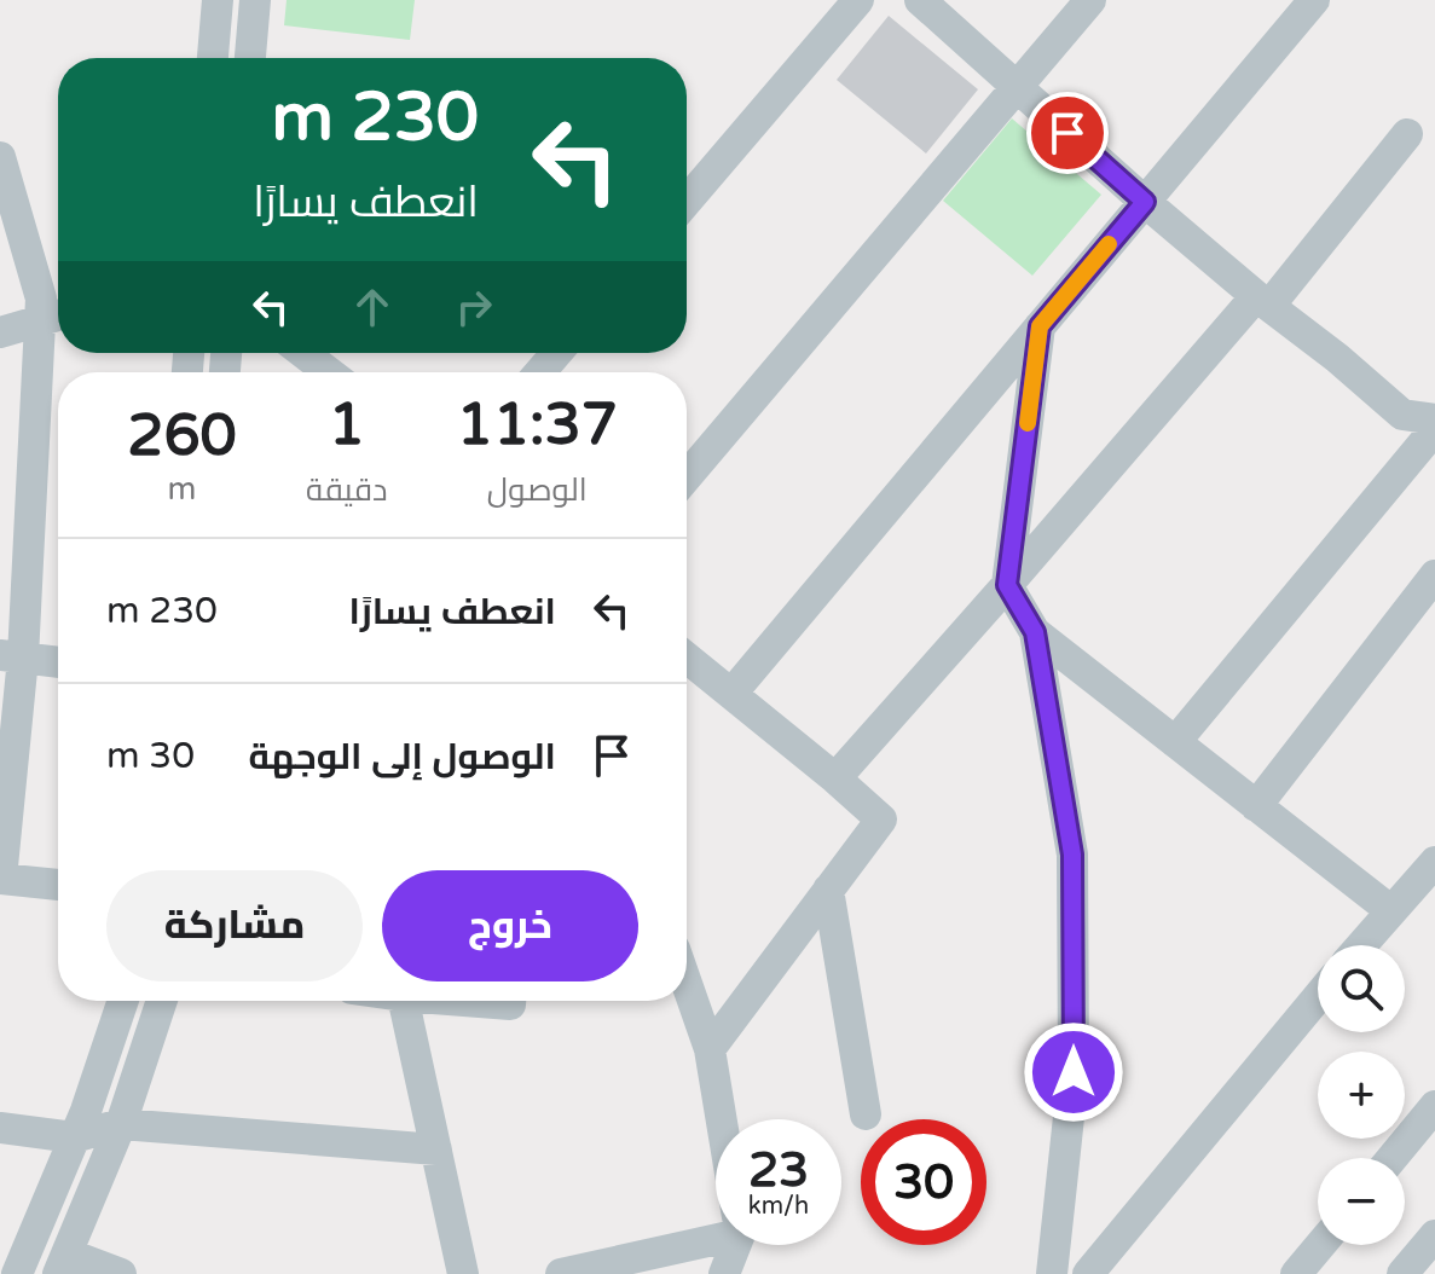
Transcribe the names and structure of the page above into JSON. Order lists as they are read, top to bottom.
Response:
{
  "page": {
    "turn": ["230 m", "انعطف يسارًا"],
    "eta": [
      "11:37",
      "الوصول",
      "1",
      "دقيقة",
      "260",
      "m"
    ],
    "list": [
      {
        "name": "انعطف يسارًا",
        "value": "230 m"
      },
      {
        "name": "الوصول إلى الوجهة",
        "value": "30 m"
      }
    ],
    "buttons": ["خروج", "مشاركة"],
    "map_buttons": ["+", "−"],
    "speed": "23 km/h",
    "limit": "30"
  }
}
